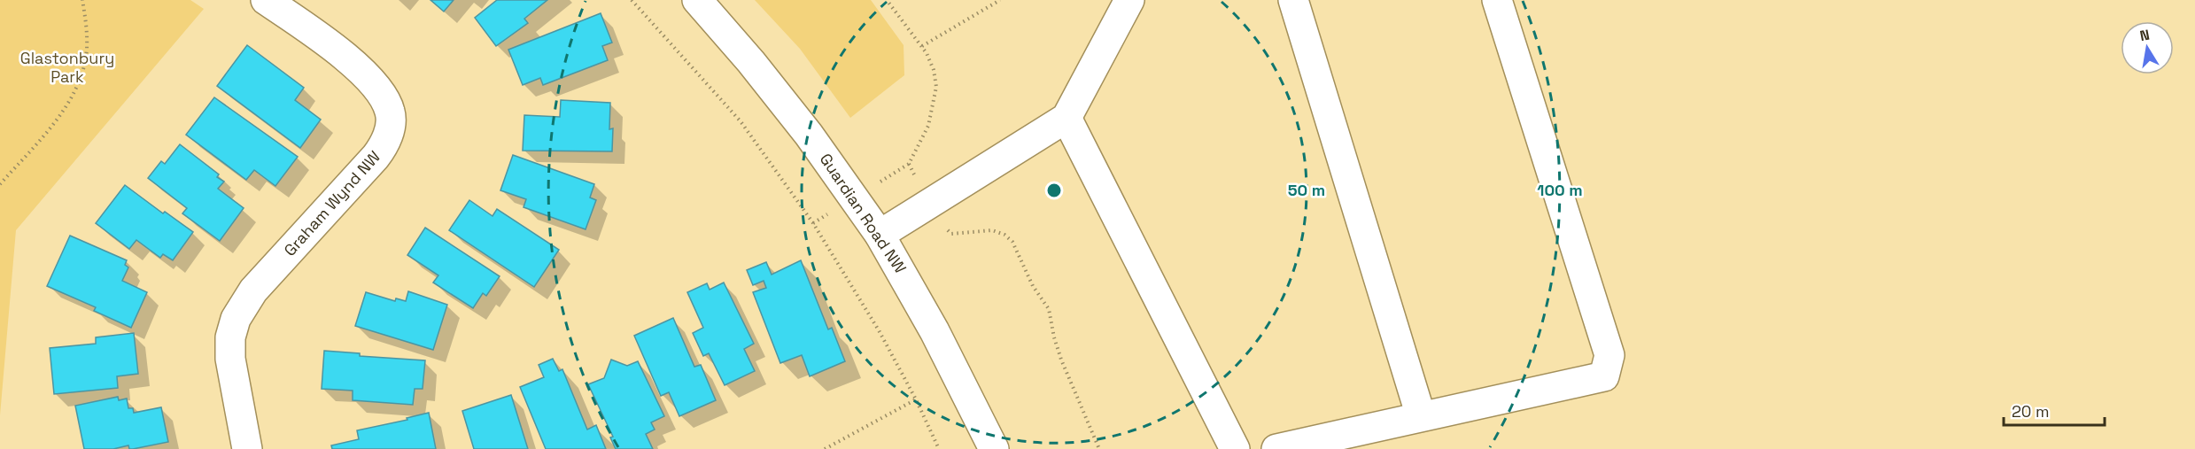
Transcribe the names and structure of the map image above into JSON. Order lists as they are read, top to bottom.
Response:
{
  "streets": {
    "street": ["Graham Wynd NW", "Guardian Road NW"]
  },
  "parks": ["Glastonbury Park"],
  "scale_bar": "20 m",
  "north": "top",
  "rings": ["50 m", "100 m"]
}
